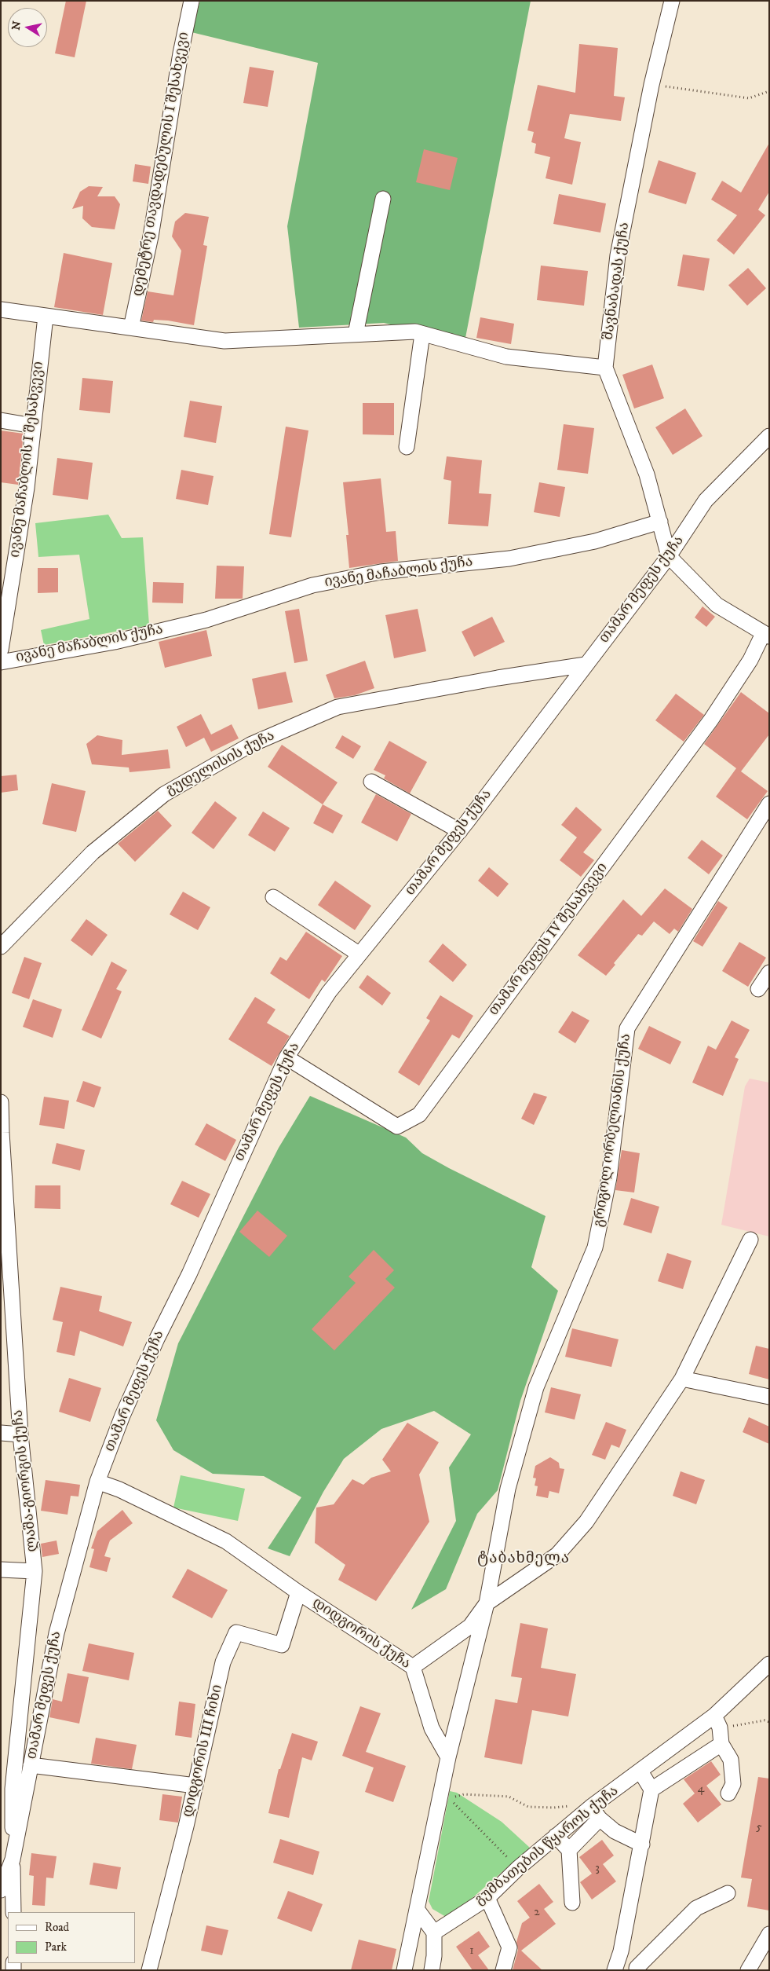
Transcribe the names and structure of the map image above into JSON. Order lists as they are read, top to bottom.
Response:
{
  "streets": {
    "street": [
      "დემეტრე თავდადებულის I შესახვევი",
      "შავნაბადას ქუჩა",
      "ივანე მაჩაბლის I შესახვევი",
      "ივანე მაჩაბლის ქუჩა",
      "თამარ მეფეს ქუჩა",
      "გუდელისის ქუჩა",
      "თამარ მეფეს IV შესახვევი",
      "გრიგოლ ორბელიანის ქუჩა",
      "ლაშა-გიორგის ქუჩა",
      "დიდგორის ქუჩა",
      "დიდგორის III ჩიხი",
      "გუმბათების წყაროს ქუჩა"
    ]
  },
  "crossings": [
    ["შავნაბადას ქუჩა", "ივანე მაჩაბლის ქუჩა"],
    ["შავნაბადას ქუჩა", "თამარ მეფეს ქუჩა"],
    ["თამარ მეფეს ქუჩა", "გუდელისის ქუჩა"],
    ["თამარ მეფეს ქუჩა", "თამარ მეფეს IV შესახვევი"],
    ["თამარ მეფეს ქუჩა", "ლაშა-გიორგის ქუჩა"],
    ["თამარ მეფეს ქუჩა", "დიდგორის ქუჩა"],
    ["გრიგოლ ორბელიანის ქუჩა", "დიდგორის ქუჩა"],
    ["დიდგორის ქუჩა", "დიდგორის III ჩიხი"]
  ],
  "districts": ["ტაბახმელა"],
  "house_numbers": [
    "4",
    "5",
    "3",
    "2",
    "1"
  ],
  "legend": ["Road", "Park"],
  "north": "left"
}
